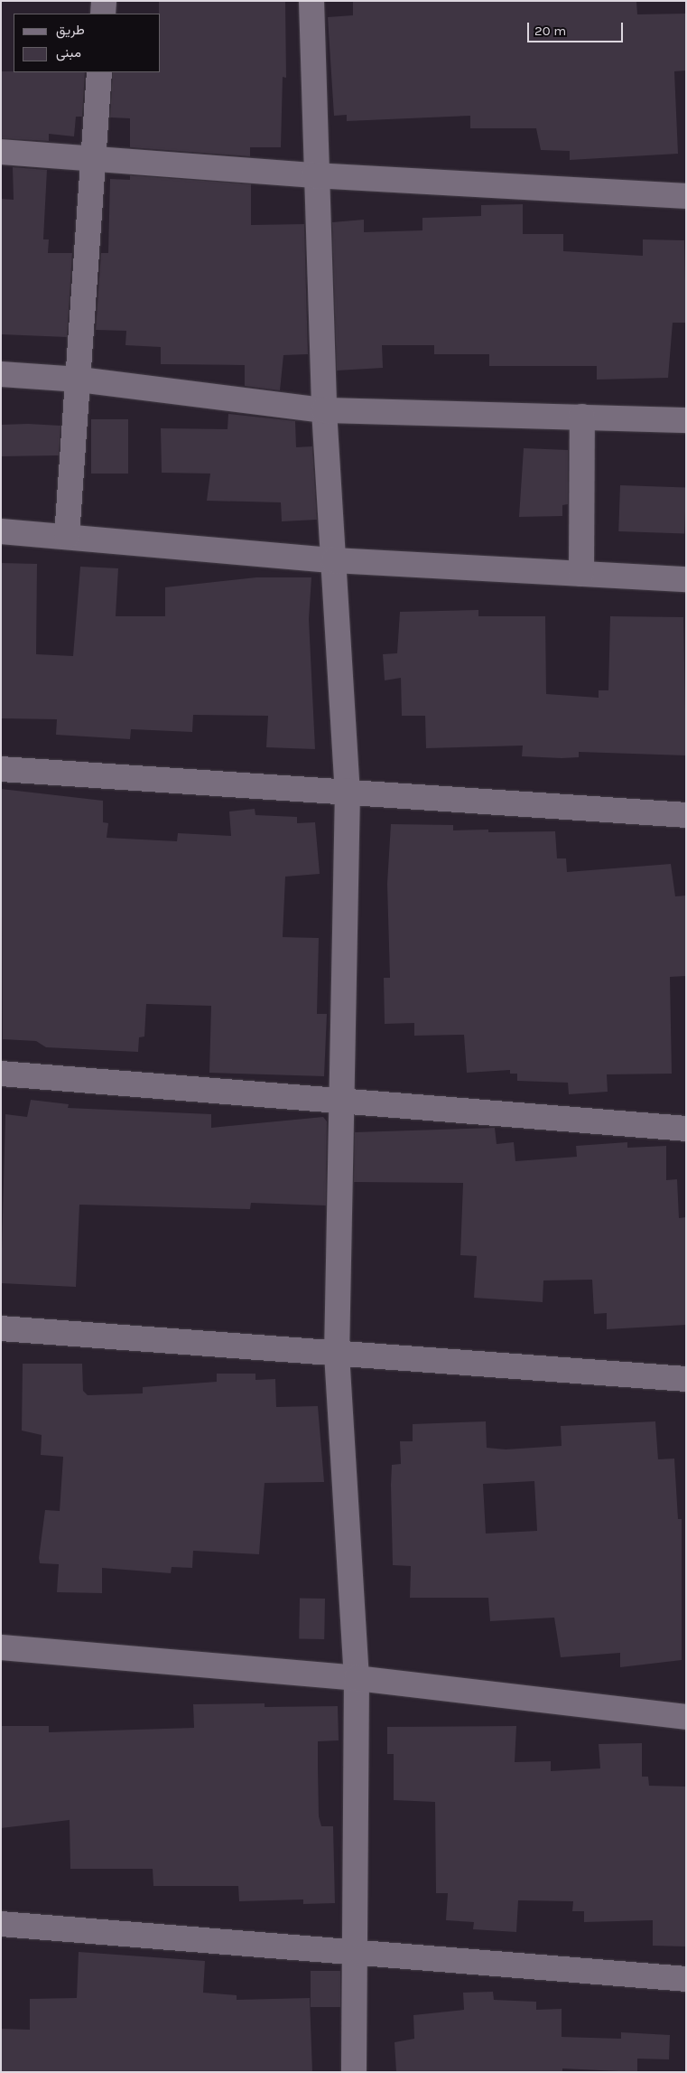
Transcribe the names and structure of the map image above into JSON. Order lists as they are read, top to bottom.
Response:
{
  "legend": ["طريق", "مبنى"],
  "scale_bar": "20 m"
}
